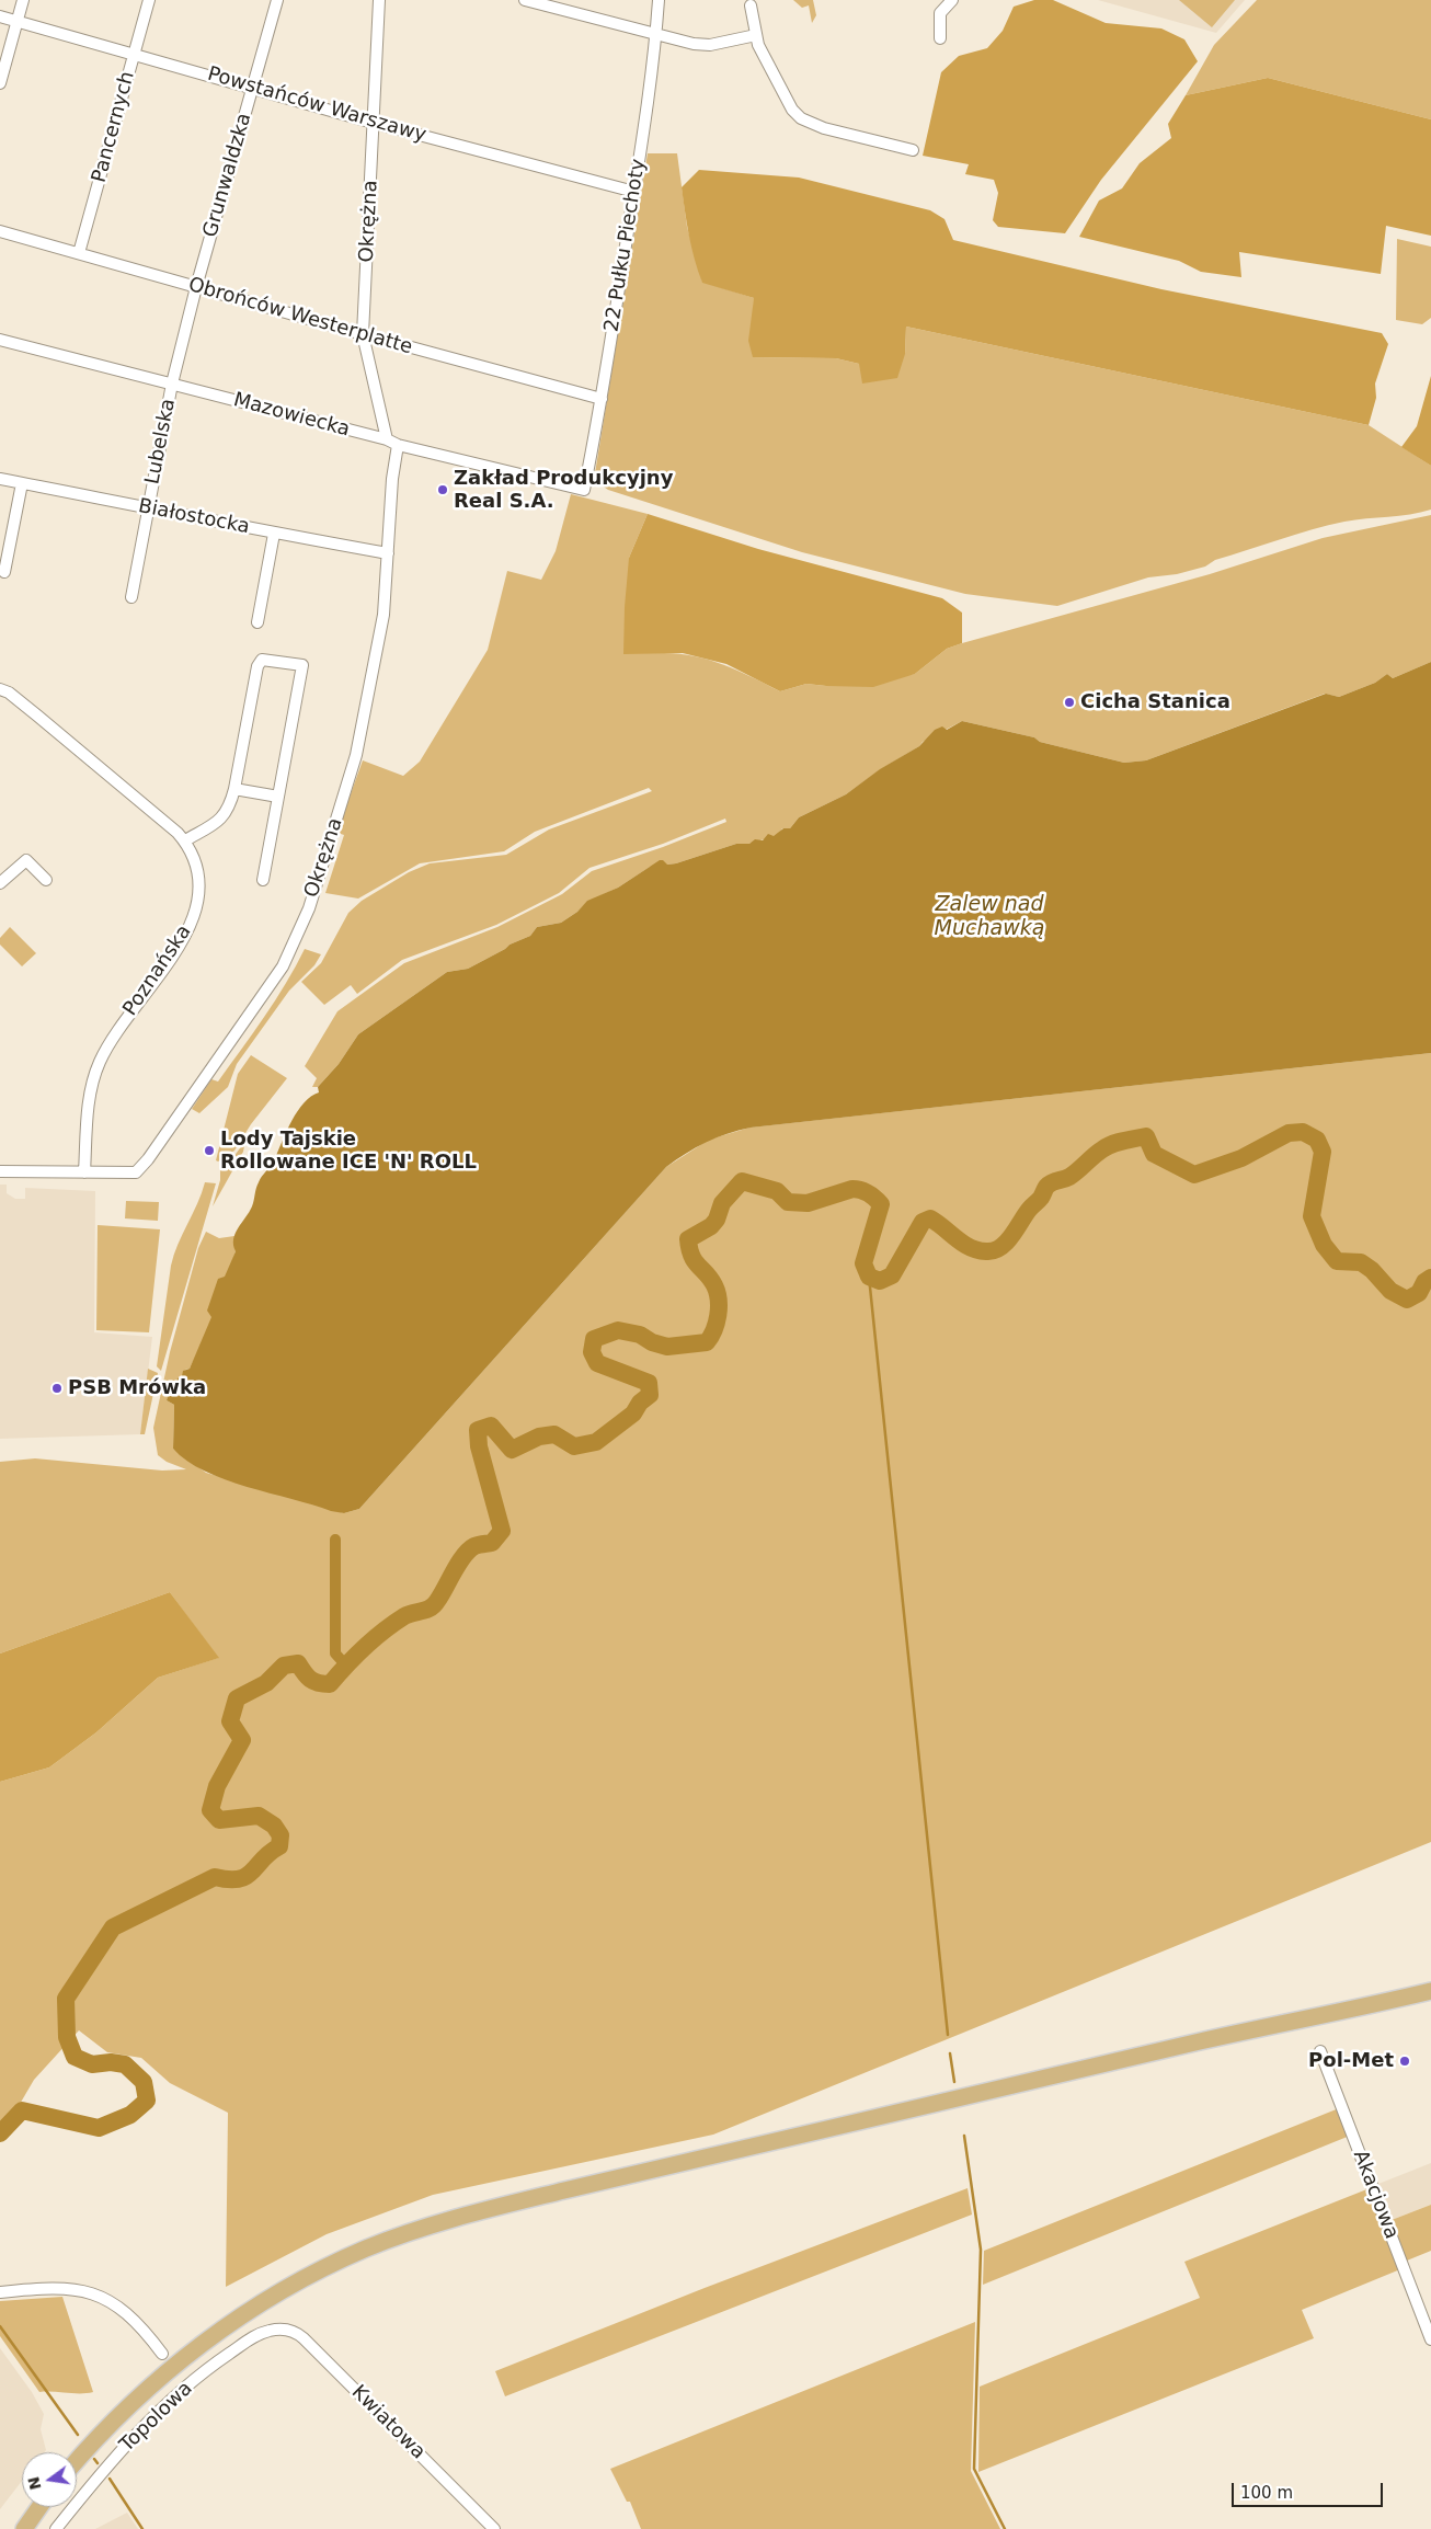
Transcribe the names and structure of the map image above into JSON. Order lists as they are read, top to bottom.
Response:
{
  "streets": {
    "street": [
      "Powstańców Warszawy",
      "Pancernych",
      "Grunwaldzka",
      "Okrężna",
      "22 Pułku Piechoty",
      "Obrońców Westerplatte",
      "Mazowiecka",
      "Lubelska",
      "Białostocka",
      "Poznańska",
      "Akacjowa",
      "Topolowa",
      "Kwiatowa"
    ]
  },
  "crossings": [
    ["Powstańców Warszawy", "Pancernych"],
    ["Powstańców Warszawy", "Grunwaldzka"],
    ["Powstańców Warszawy", "Okrężna"],
    ["Powstańców Warszawy", "22 Pułku Piechoty"],
    ["Pancernych", "Obrońców Westerplatte"],
    ["Grunwaldzka", "Obrońców Westerplatte"],
    ["Grunwaldzka", "Lubelska"],
    ["Okrężna", "Obrońców Westerplatte"],
    ["Okrężna", "Mazowiecka"],
    ["Okrężna", "Białostocka"],
    ["Okrężna", "Poznańska"],
    ["22 Pułku Piechoty", "Obrońców Westerplatte"],
    ["22 Pułku Piechoty", "Mazowiecka"],
    ["Obrońców Westerplatte", "Lubelska"],
    ["Mazowiecka", "Lubelska"],
    ["Lubelska", "Białostocka"],
    ["Topolowa", "Kwiatowa"]
  ],
  "water": ["Zalew nad Muchawką"],
  "places": [
    "Zakład Produkcyjny Real S.A.",
    "Cicha Stanica",
    "Lody Tajskie Rollowane ICE 'N' ROLL",
    "PSB Mrówka",
    "Pol-Met"
  ],
  "scale_bar": "100 m",
  "north": "left"
}
